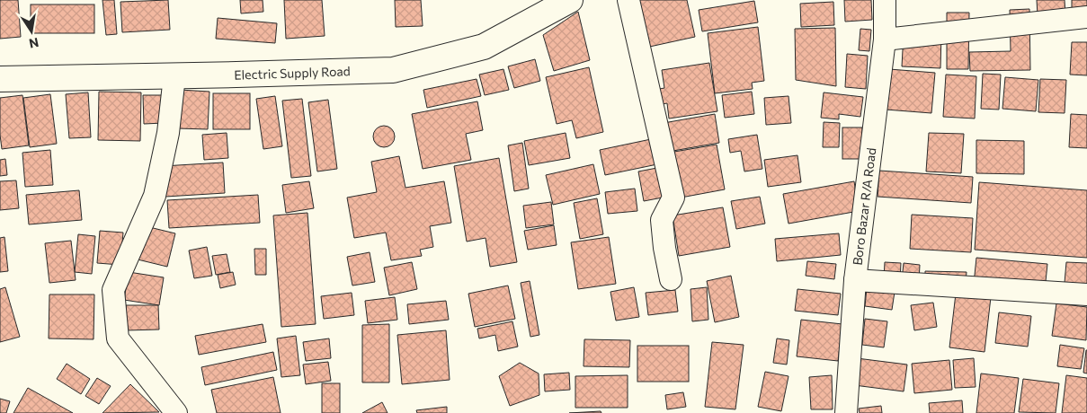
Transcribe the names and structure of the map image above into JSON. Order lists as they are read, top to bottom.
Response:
{
  "streets": {
    "main road": ["Electric Supply Road"],
    "street": ["Boro Bazar R/A Road"]
  },
  "north": "bottom"
}
